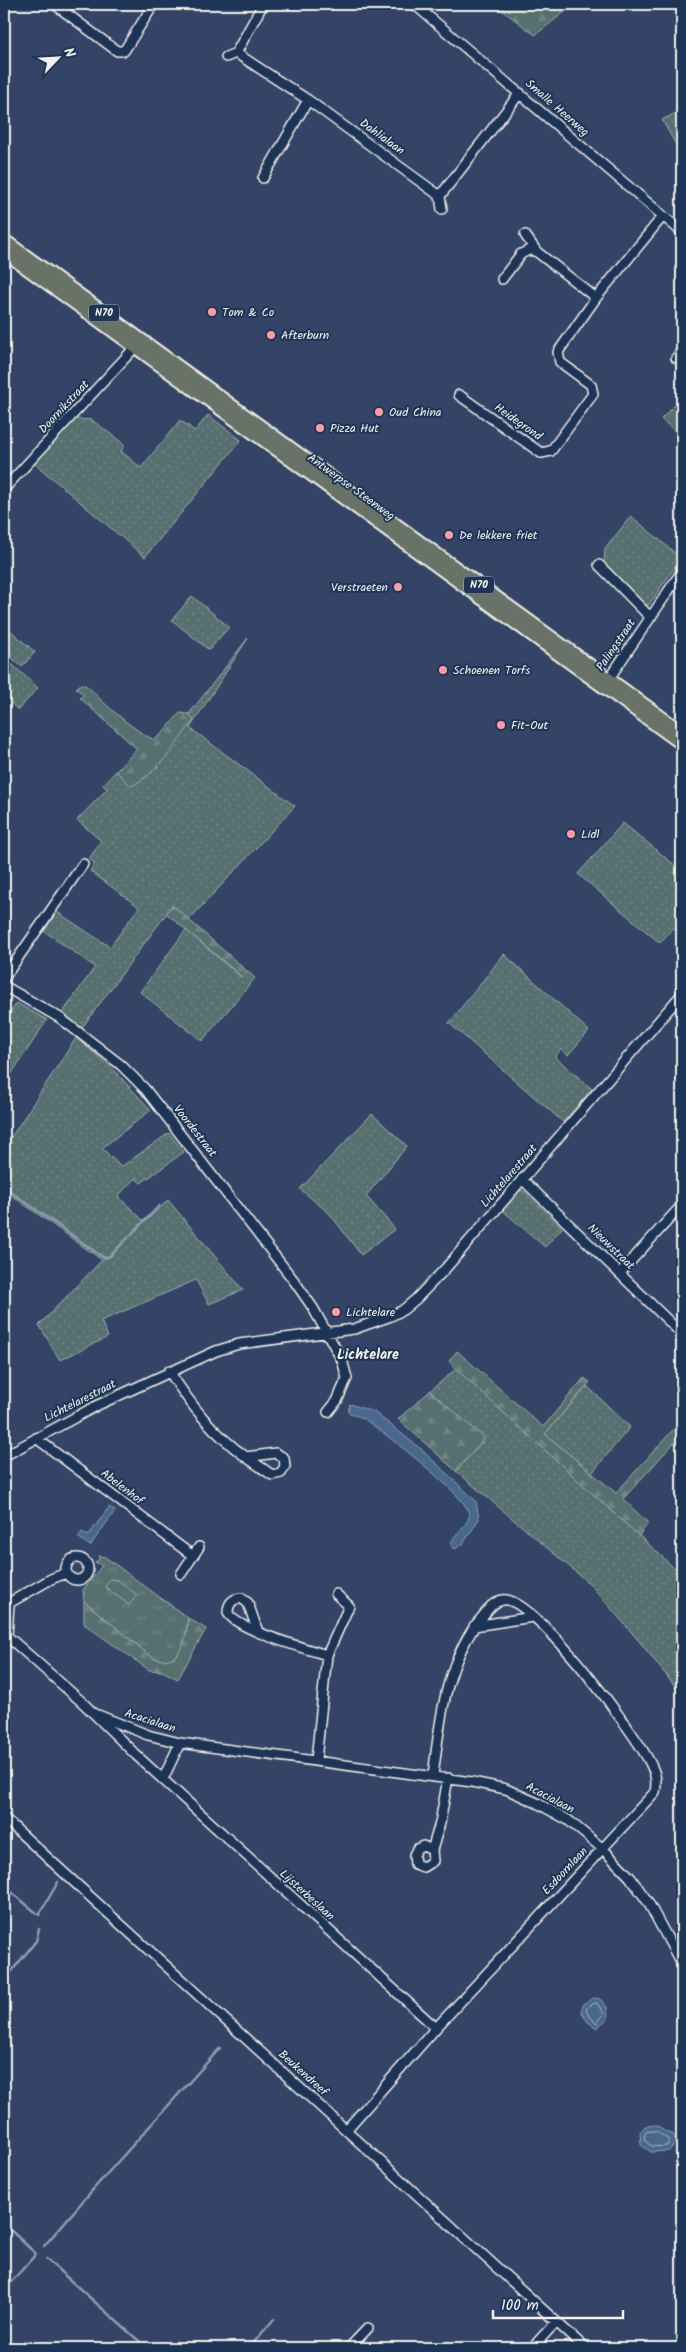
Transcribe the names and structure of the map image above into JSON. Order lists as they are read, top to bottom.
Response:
{
  "streets": {
    "main road": ["N70", "Antwerpse Steenweg"],
    "street": [
      "Smalle Heerweg",
      "Dahlialaan",
      "Doornikstraat",
      "Heidegrond",
      "Palingstraat",
      "Voordestraat",
      "Lichtelarestraat",
      "Nieuwstraat",
      "Abelenhof",
      "Acacialaan",
      "Esdoornlaan",
      "Lijsterbeslaan",
      "Beukendreef"
    ]
  },
  "crossings": [
    ["Smalle Heerweg", "Heidegrond"],
    ["Doornikstraat", "Antwerpse Steenweg"],
    ["Antwerpse Steenweg", "Palingstraat"],
    ["Voordestraat", "Lichtelarestraat"],
    ["Lichtelarestraat", "Nieuwstraat"],
    ["Lichtelarestraat", "Abelenhof"],
    ["Acacialaan", "Esdoornlaan"],
    ["Acacialaan", "Lijsterbeslaan"],
    ["Esdoornlaan", "Lijsterbeslaan"],
    ["Esdoornlaan", "Beukendreef"]
  ],
  "districts": ["Lichtelare"],
  "places": [
    "Tom & Co",
    "Afterburn",
    "Oud China",
    "Pizza Hut",
    "De lekkere friet",
    "Verstraeten",
    "Schoenen Torfs",
    "Fit-Out",
    "Lidl",
    "Lichtelare"
  ],
  "scale_bar": "100 m",
  "north": "top right"
}
